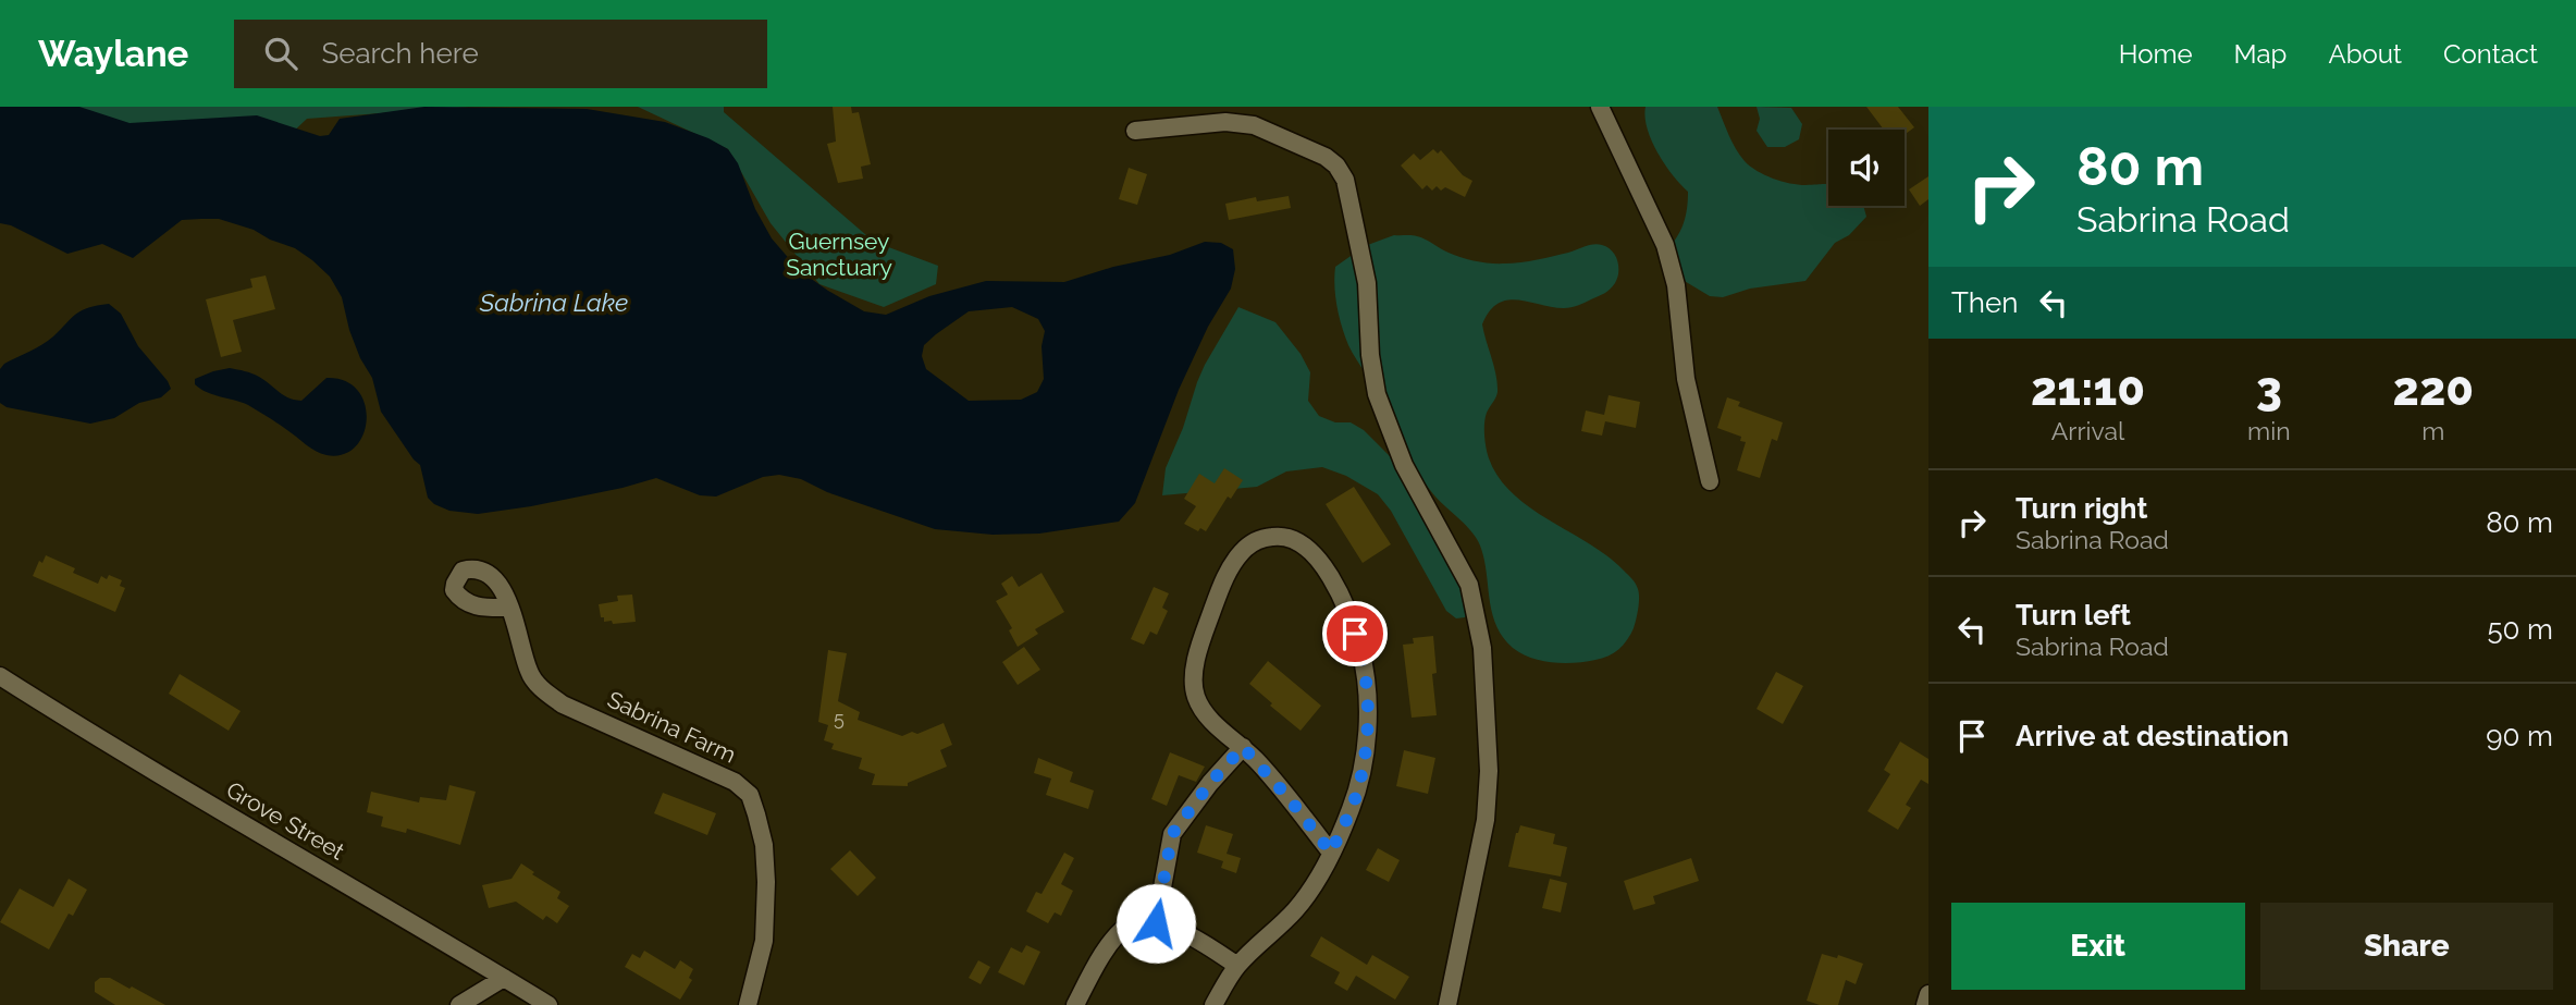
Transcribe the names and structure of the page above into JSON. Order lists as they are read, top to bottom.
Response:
{
  "streets": {
    "street": ["Sabrina Farm", "Grove Street"]
  },
  "water": ["Sabrina Lake"],
  "parks": ["Guernsey Sanctuary"],
  "house_numbers": ["5"],
  "page": {
    "header": "Waylane",
    "search": "Search here",
    "nav": [
      "Home",
      "Map",
      "About",
      "Contact"
    ],
    "turn": ["80 m", "Sabrina Road"],
    "then": "Then",
    "eta": [
      "21:10",
      "Arrival",
      "3",
      "min",
      "220",
      "m"
    ],
    "list": [
      {
        "name": "Turn right",
        "note": "Sabrina Road",
        "value": "80 m"
      },
      {
        "name": "Turn left",
        "note": "Sabrina Road",
        "value": "50 m"
      },
      {
        "name": "Arrive at destination",
        "value": "90 m"
      }
    ],
    "buttons": ["Exit", "Share"]
  }
}
